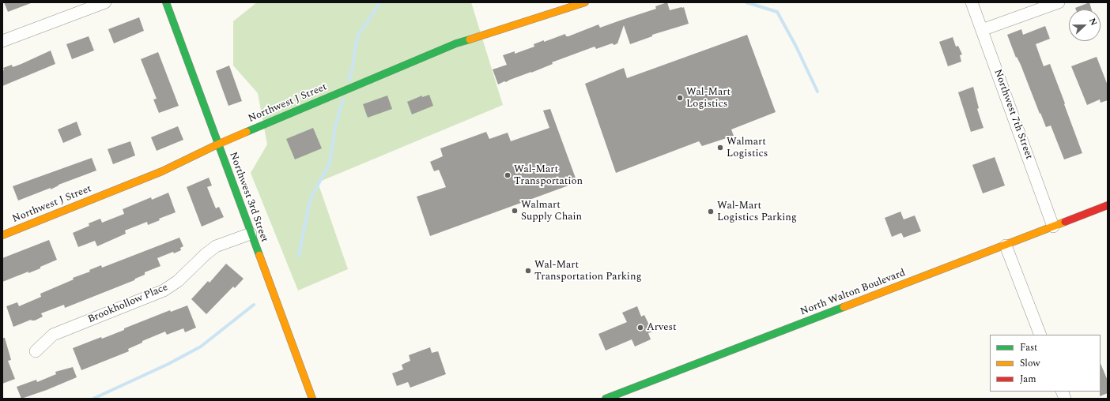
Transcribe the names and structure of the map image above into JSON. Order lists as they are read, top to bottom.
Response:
{
  "streets": {
    "street": [
      "Northwest J Street",
      "Northwest 7th Street",
      "Northwest 3rd Street",
      "North Walton Boulevard",
      "Brookhollow Place"
    ]
  },
  "crossings": [
    ["Northwest J Street", "Northwest 3rd Street"],
    ["Northwest 7th Street", "North Walton Boulevard"],
    ["Northwest 3rd Street", "Brookhollow Place"]
  ],
  "places": [
    "Wal-Mart Logistics",
    "Walmart Logistics",
    "Wal-Mart Transportation",
    "Walmart Supply Chain",
    "Wal-Mart Logistics Parking",
    "Wal-Mart Transportation Parking",
    "Arvest"
  ],
  "legend": ["Fast", "Slow", "Jam"],
  "north": "right"
}
